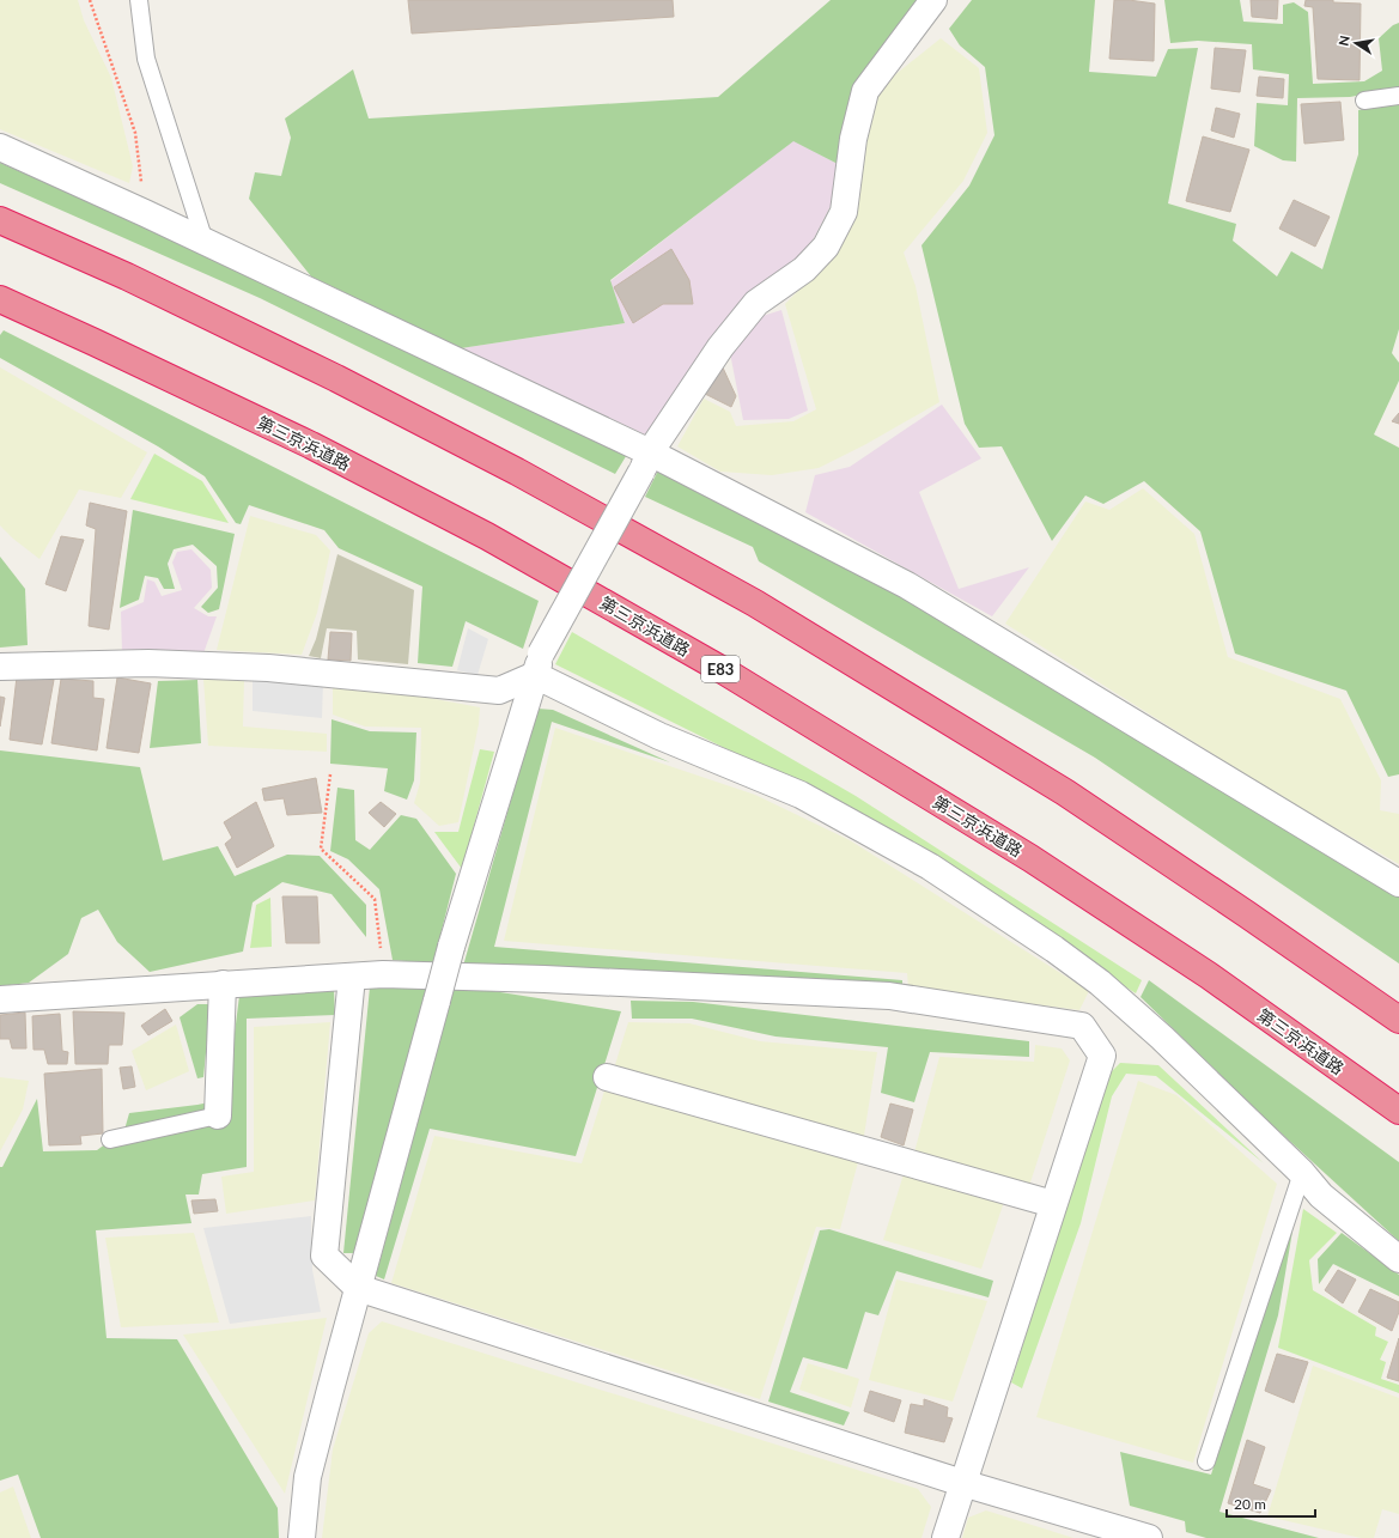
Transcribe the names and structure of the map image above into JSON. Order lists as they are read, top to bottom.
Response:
{
  "streets": {
    "highway": ["第三京浜道路", "E83"]
  },
  "scale_bar": "20 m",
  "north": "left"
}
